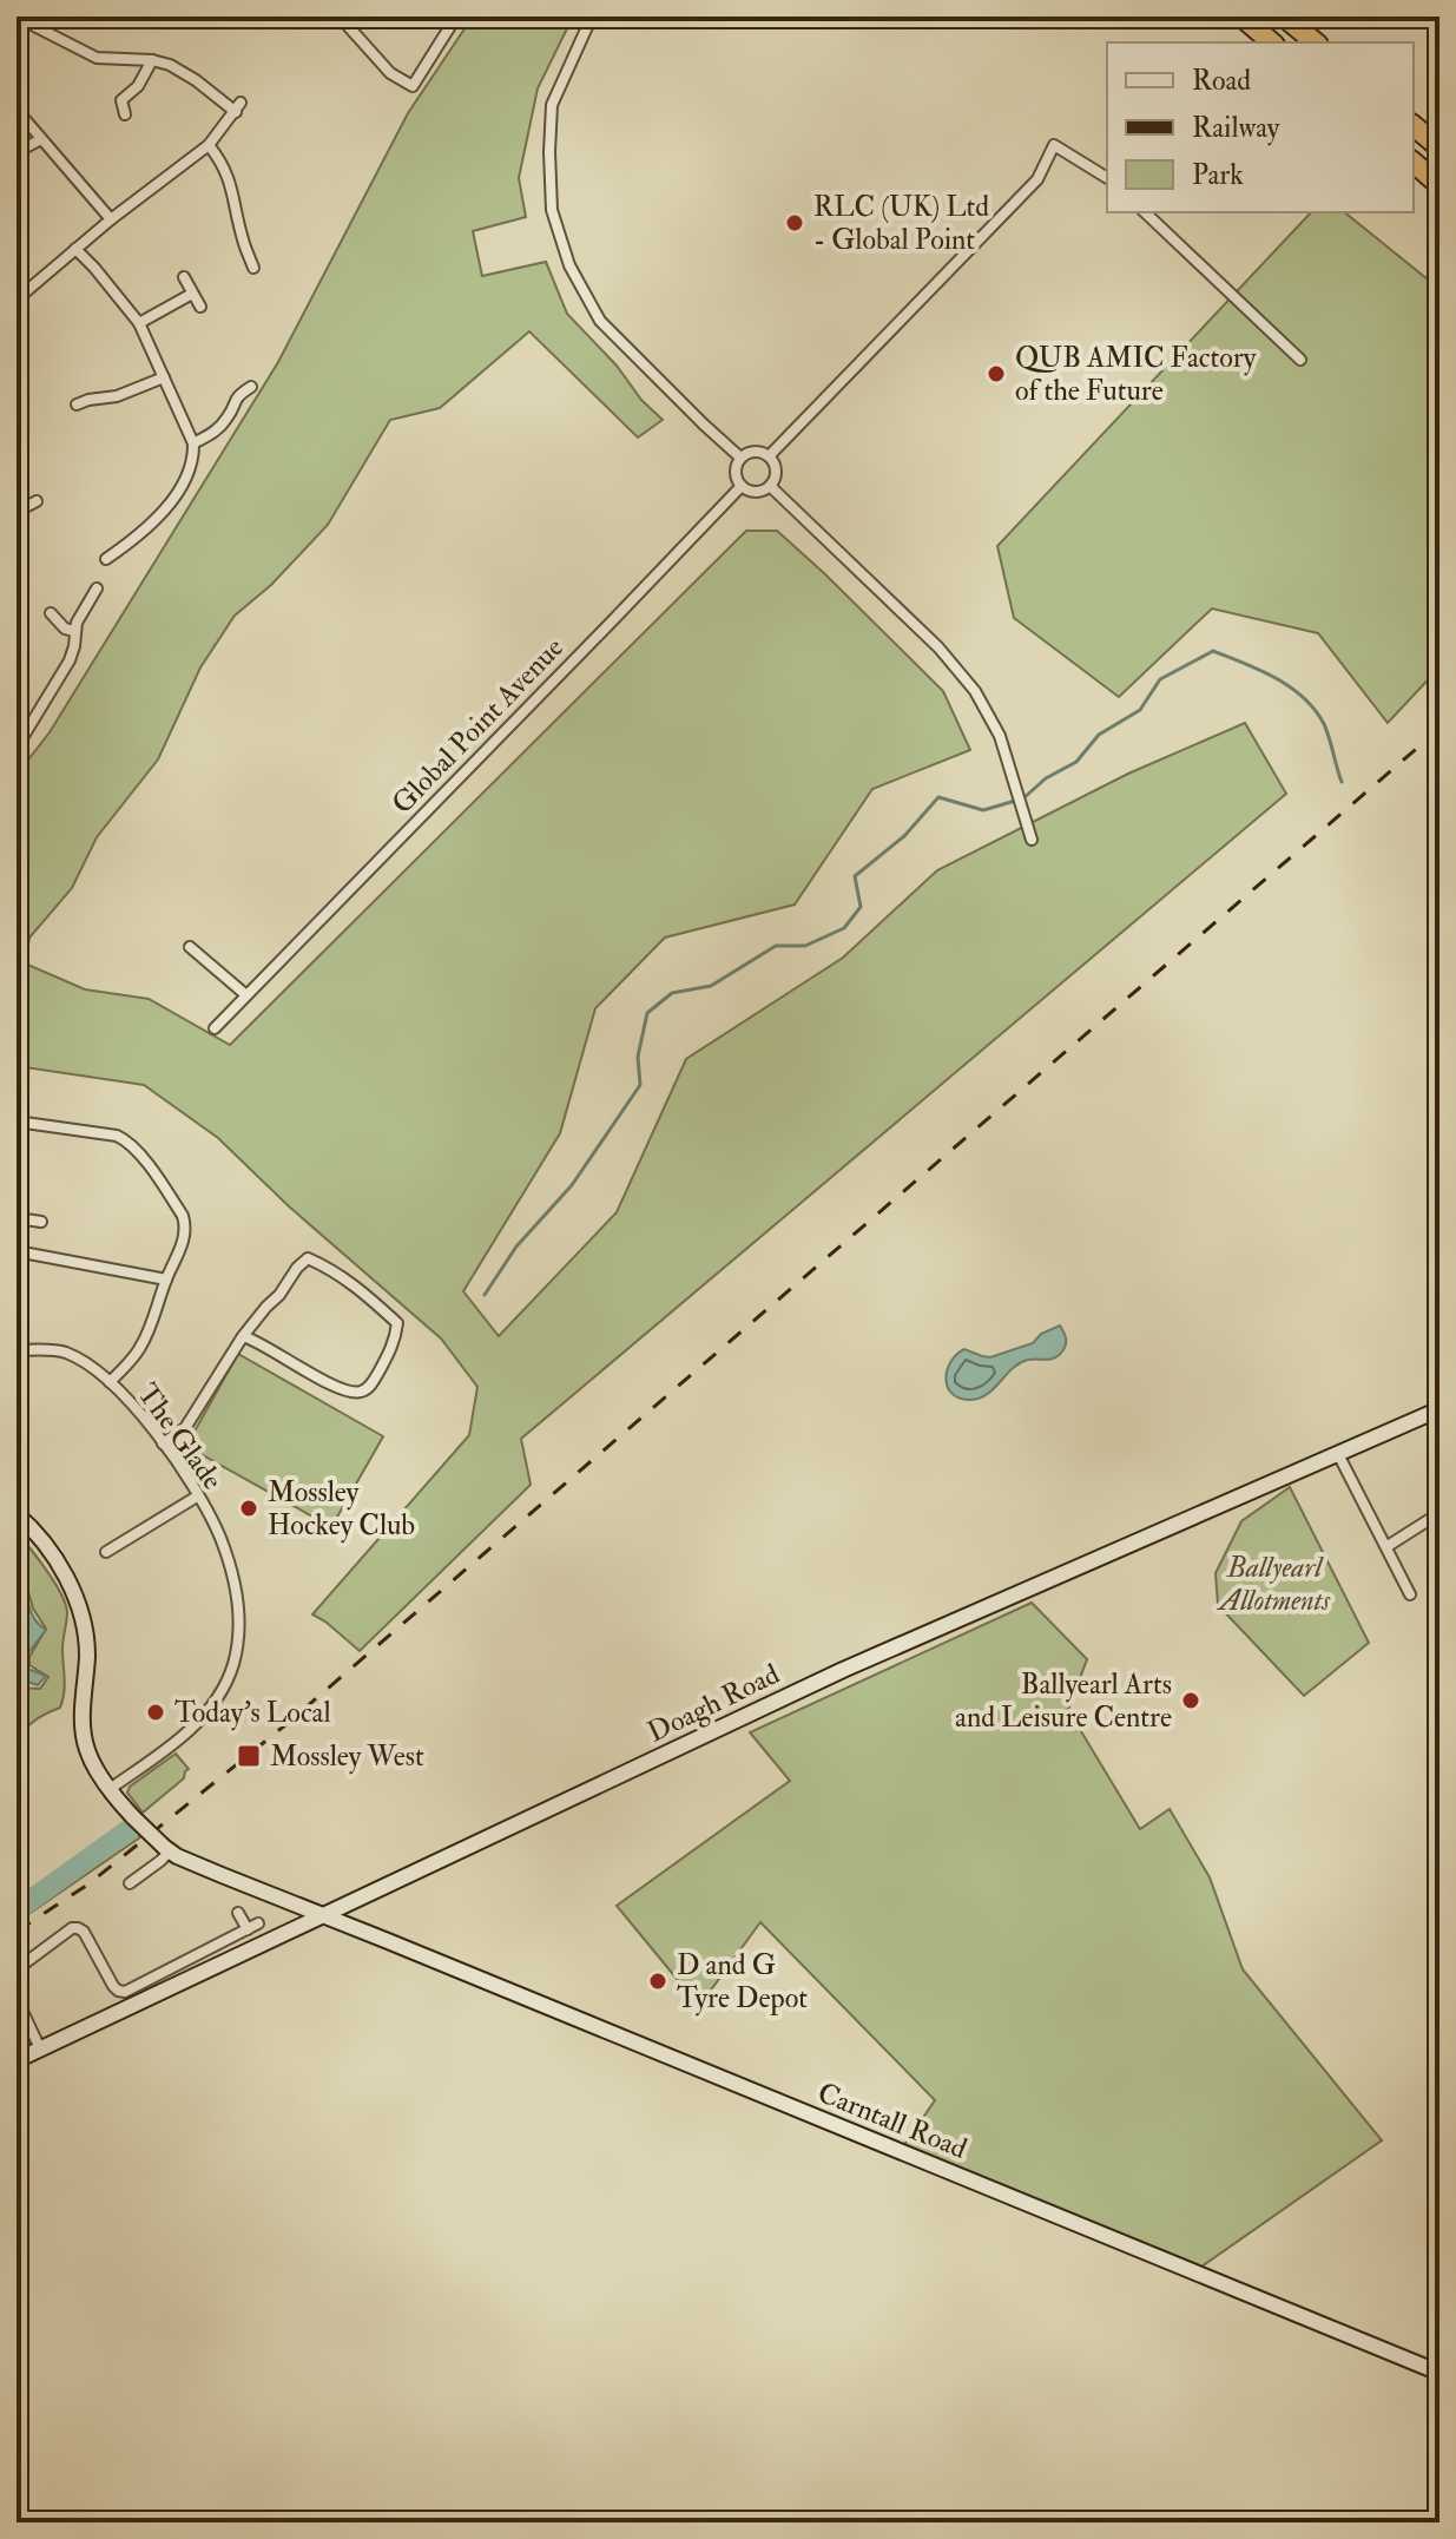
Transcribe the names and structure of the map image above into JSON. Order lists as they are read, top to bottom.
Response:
{
  "streets": {
    "street": [
      "Global Point Avenue",
      "The Glade",
      "Doagh Road",
      "Carntall Road"
    ]
  },
  "crossings": [
    ["The Glade", "Carntall Road"],
    ["Doagh Road", "Carntall Road"]
  ],
  "parks": ["Ballyearl Allotments"],
  "places": {
    "other": [
      "RLC (UK) Ltd - Global Point",
      "QUB AMIC Factory of the Future",
      "Mossley Hockey Club",
      "Ballyearl Arts and Leisure Centre",
      "Today's Local",
      "D and G Tyre Depot"
    ],
    "transit": ["Mossley West"]
  },
  "legend": ["Road", "Railway", "Park"]
}
